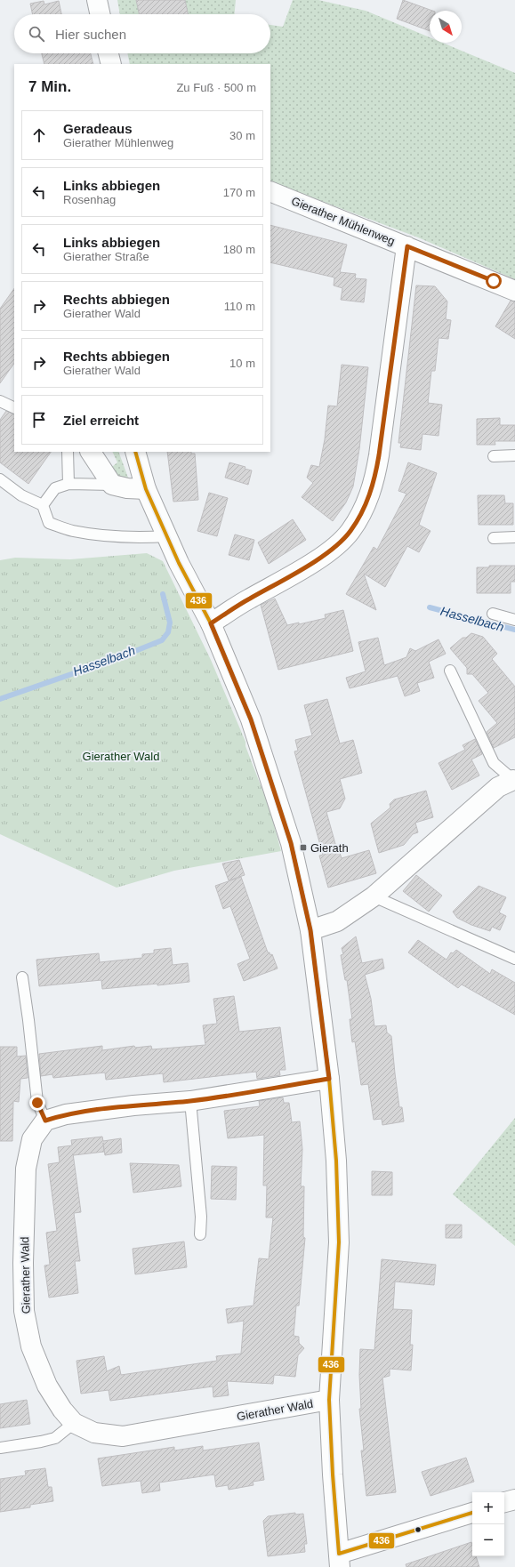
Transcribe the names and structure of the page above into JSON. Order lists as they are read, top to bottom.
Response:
{
  "streets": {
    "street": ["Gierather Mühlenweg", "Gierather Wald"]
  },
  "water": ["Hasselbach"],
  "parks": ["Gierather Wald"],
  "places": {
    "transit": ["Gierath"]
  },
  "lines": ["transit line 436"],
  "north": "bottom right",
  "page": {
    "search": "Hier suchen",
    "heading": ["7 Min.", "Zu Fuß · 500 m"],
    "list": [
      ["Geradeaus", "Gierather Mühlenweg", "30 m"],
      ["Links abbiegen", "Rosenhag", "170 m"],
      ["Links abbiegen", "Gierather Straße", "180 m"],
      ["Rechts abbiegen", "Gierather Wald", "110 m"],
      ["Rechts abbiegen", "Gierather Wald", "10 m"],
      "Ziel erreicht"
    ],
    "map_buttons": ["+", "−"]
  }
}
